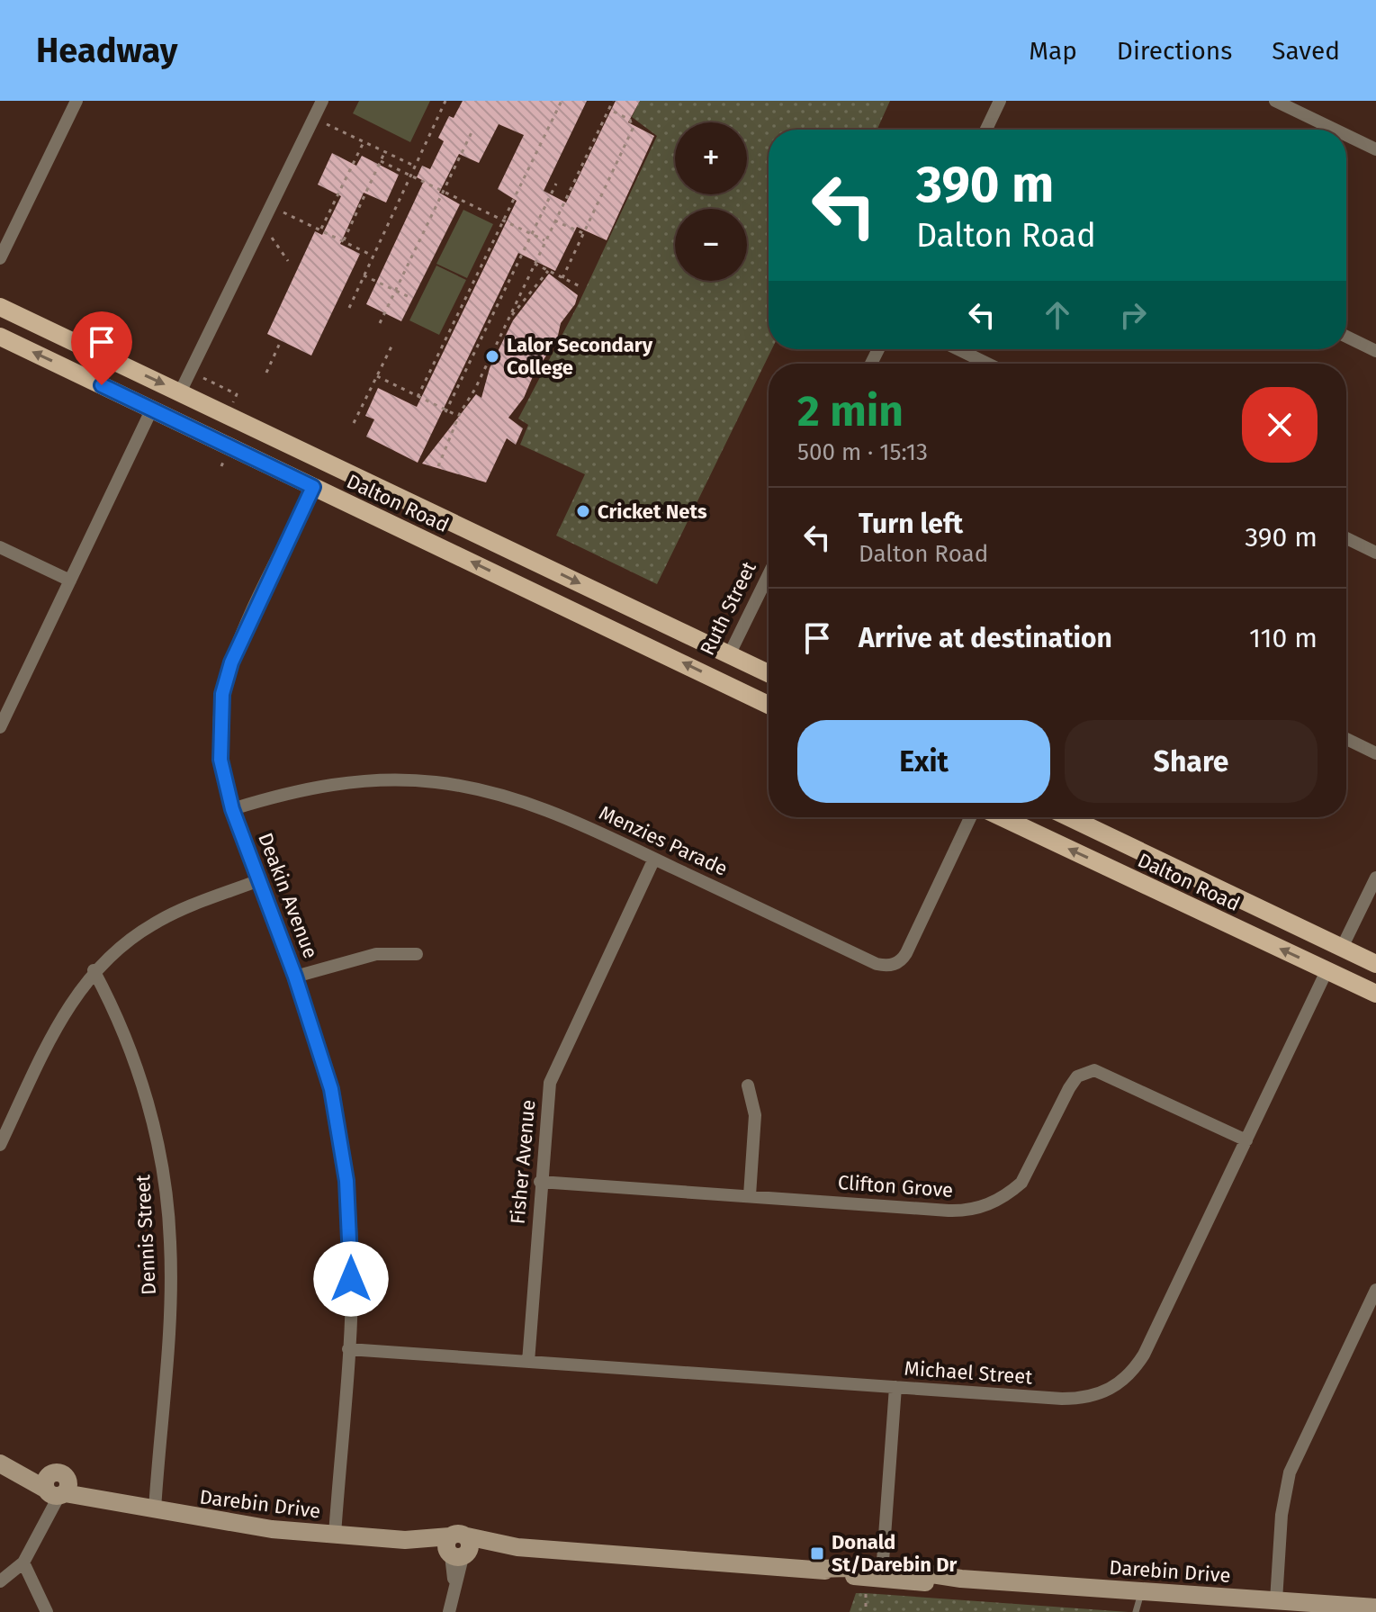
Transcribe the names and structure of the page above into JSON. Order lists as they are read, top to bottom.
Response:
{
  "streets": {
    "main road": ["Dalton Road", "Ruth Street", "Deakin Avenue"],
    "street": [
      "Menzies Parade",
      "Fisher Avenue",
      "Clifton Grove",
      "Dennis Street",
      "Michael Street",
      "Darebin Drive"
    ]
  },
  "crossings": [
    ["Dalton Road", "Ruth Street"],
    ["Dalton Road", "Deakin Avenue"],
    ["Dalton Road", "Michael Street"],
    ["Menzies Parade", "Deakin Avenue"],
    ["Menzies Parade", "Fisher Avenue"],
    ["Deakin Avenue", "Michael Street"],
    ["Deakin Avenue", "Darebin Drive"],
    ["Fisher Avenue", "Clifton Grove"],
    ["Fisher Avenue", "Michael Street"],
    ["Clifton Grove", "Michael Street"],
    ["Dennis Street", "Darebin Drive"]
  ],
  "places": {
    "other": ["Lalor Secondary College", "Cricket Nets"],
    "transit": ["Donald St/Darebin Dr"]
  },
  "page": {
    "header": "Headway",
    "nav": ["Map", "Directions", "Saved"],
    "map_buttons": ["+", "−"],
    "turn": ["390 m", "Dalton Road"],
    "heading": ["2 min", "500 m · 15:13"],
    "list": [
      {
        "name": "Turn left",
        "note": "Dalton Road",
        "value": "390 m"
      },
      {
        "name": "Arrive at destination",
        "value": "110 m"
      }
    ],
    "buttons": ["Exit", "Share"]
  }
}
